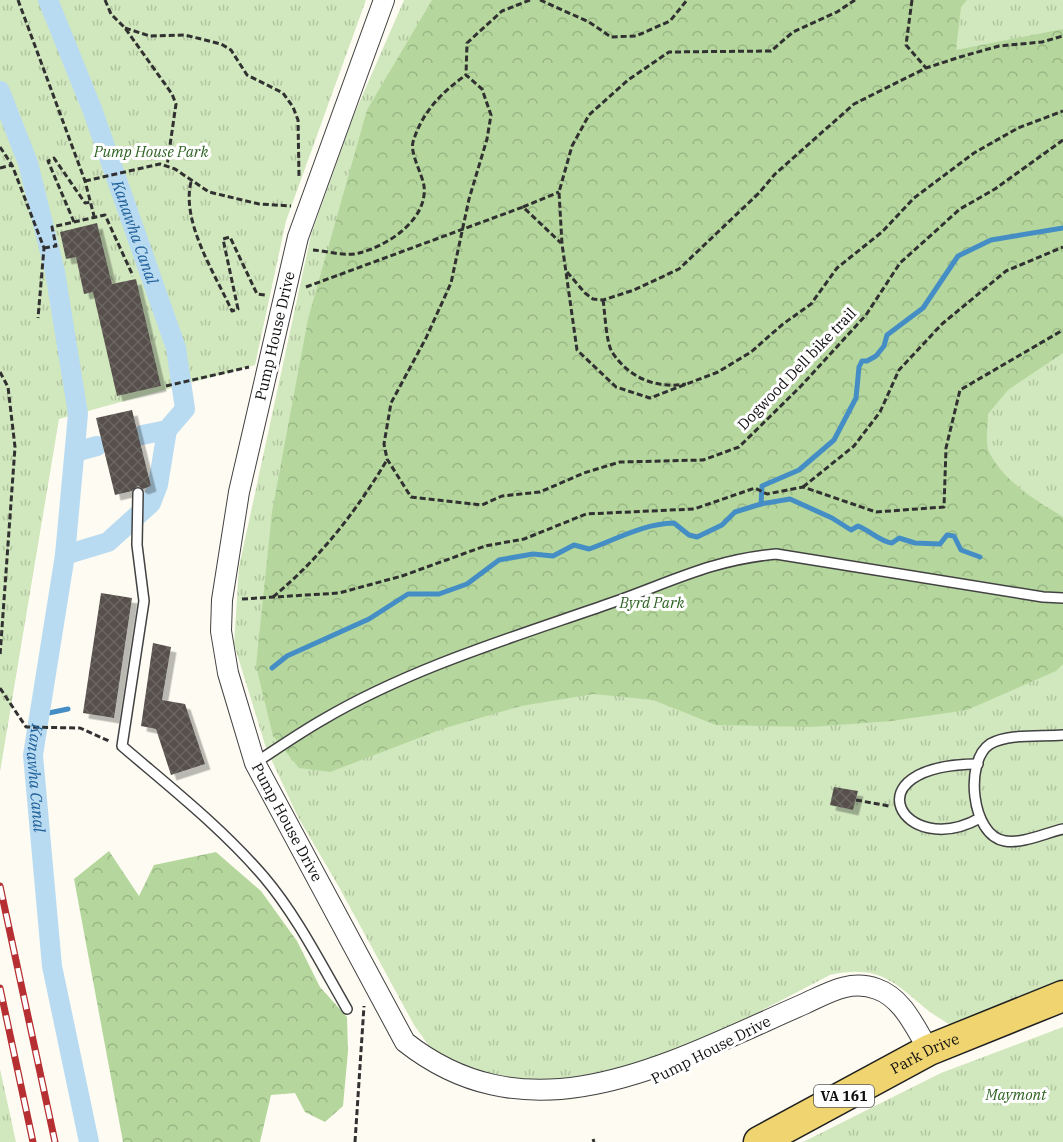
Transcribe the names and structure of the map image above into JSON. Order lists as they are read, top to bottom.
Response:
{
  "streets": {
    "main road": ["Park Drive", "VA 161"],
    "street": ["Pump House Drive"],
    "path": ["Dogwood Dell bike trail"]
  },
  "crossings": [
    ["Pump House Drive", "Park Drive"]
  ],
  "water": ["Kanawha Canal"],
  "parks": ["Pump House Park", "Byrd Park", "Maymont"]
}
